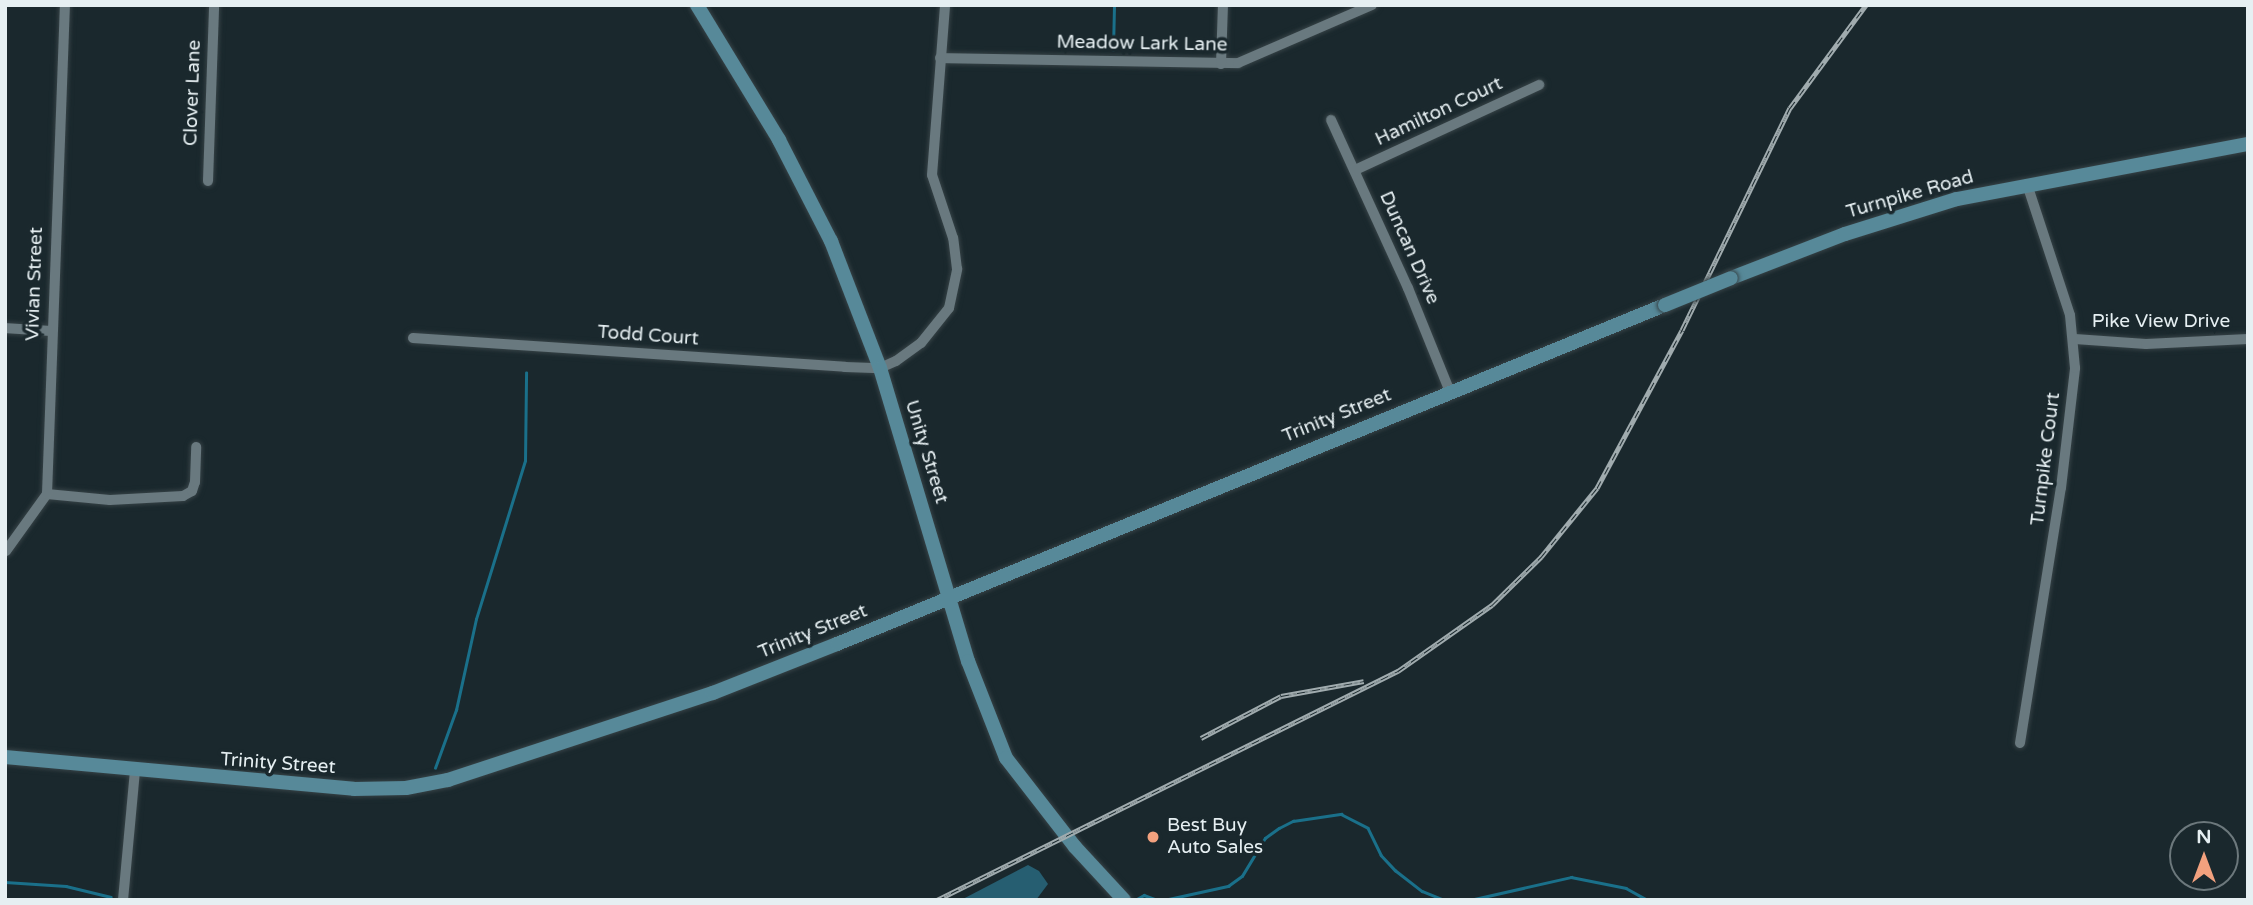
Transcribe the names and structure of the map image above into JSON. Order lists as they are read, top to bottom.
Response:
{
  "streets": {
    "street": [
      "Meadow Lark Lane",
      "Clover Lane",
      "Hamilton Court",
      "Turnpike Road",
      "Duncan Drive",
      "Vivian Street",
      "Pike View Drive",
      "Todd Court",
      "Trinity Street",
      "Unity Street",
      "Turnpike Court"
    ]
  },
  "crossings": [
    ["Hamilton Court", "Duncan Drive"],
    ["Turnpike Road", "Trinity Street"],
    ["Turnpike Road", "Turnpike Court"],
    ["Duncan Drive", "Trinity Street"],
    ["Pike View Drive", "Turnpike Court"],
    ["Todd Court", "Unity Street"],
    ["Trinity Street", "Unity Street"]
  ],
  "places": ["Best Buy Auto Sales"],
  "north": "top"
}
